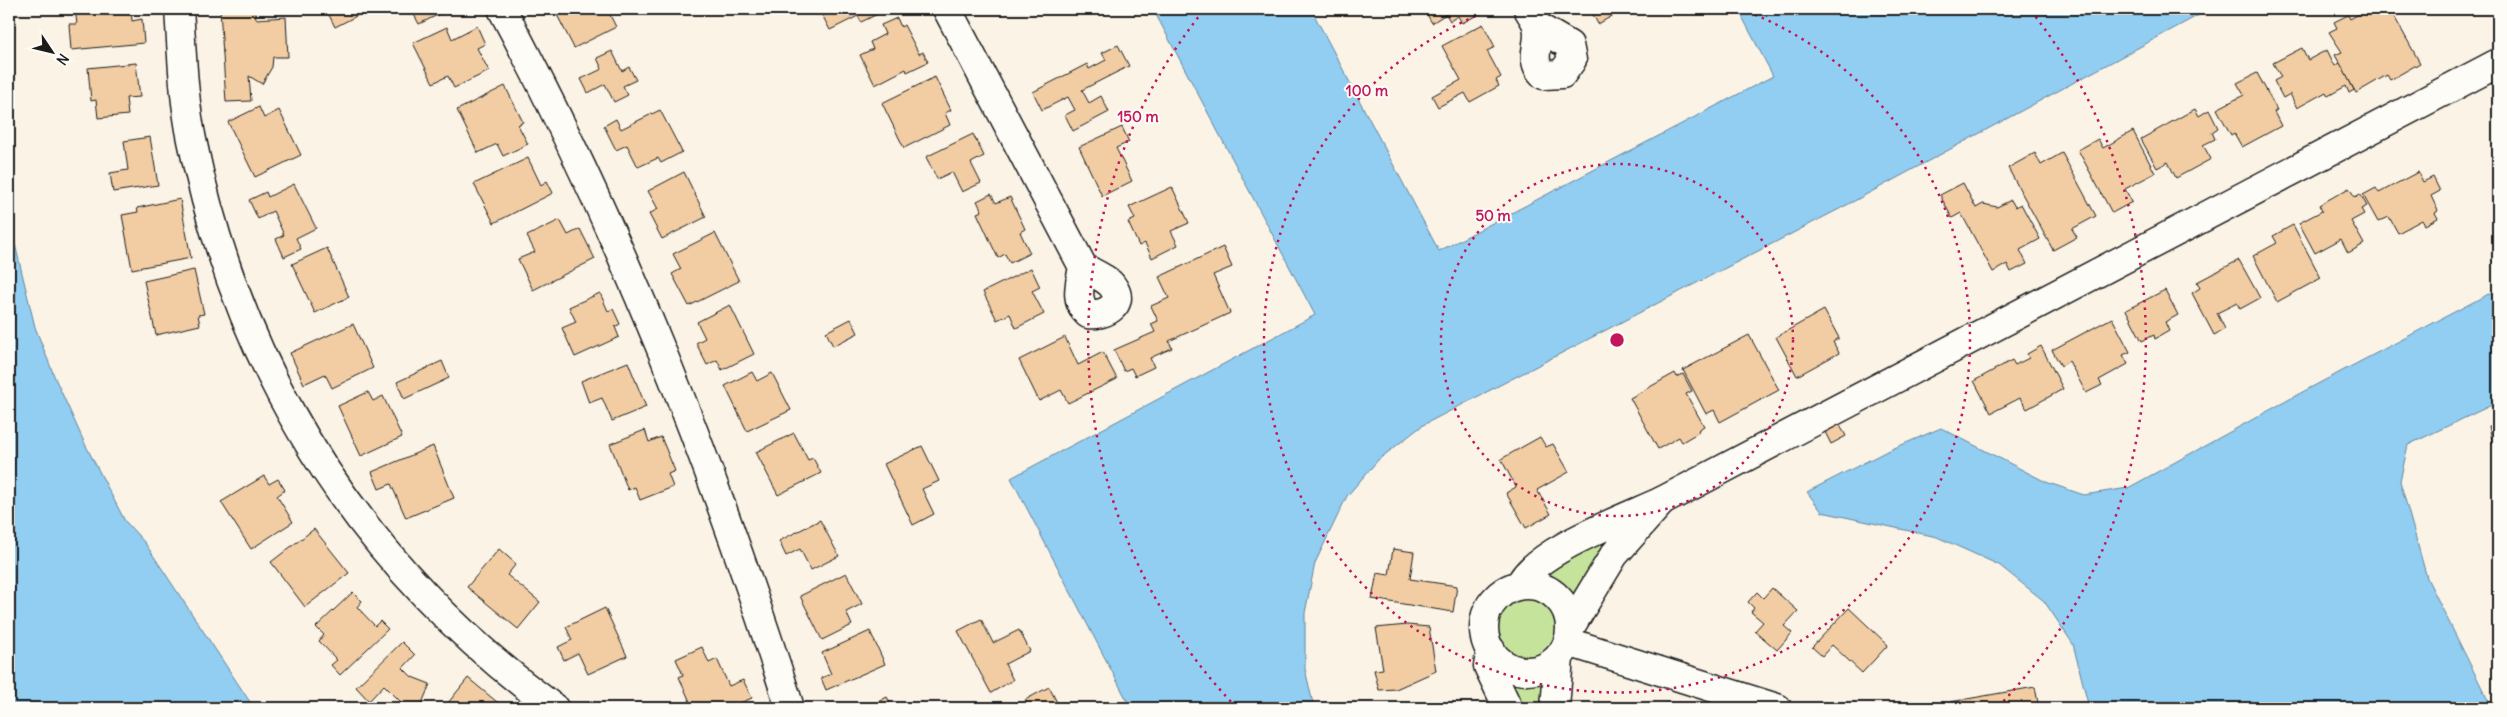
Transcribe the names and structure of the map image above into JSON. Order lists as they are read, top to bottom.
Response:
{
  "north": "bottom right",
  "rings": ["100 m", "150 m", "50 m"]
}
